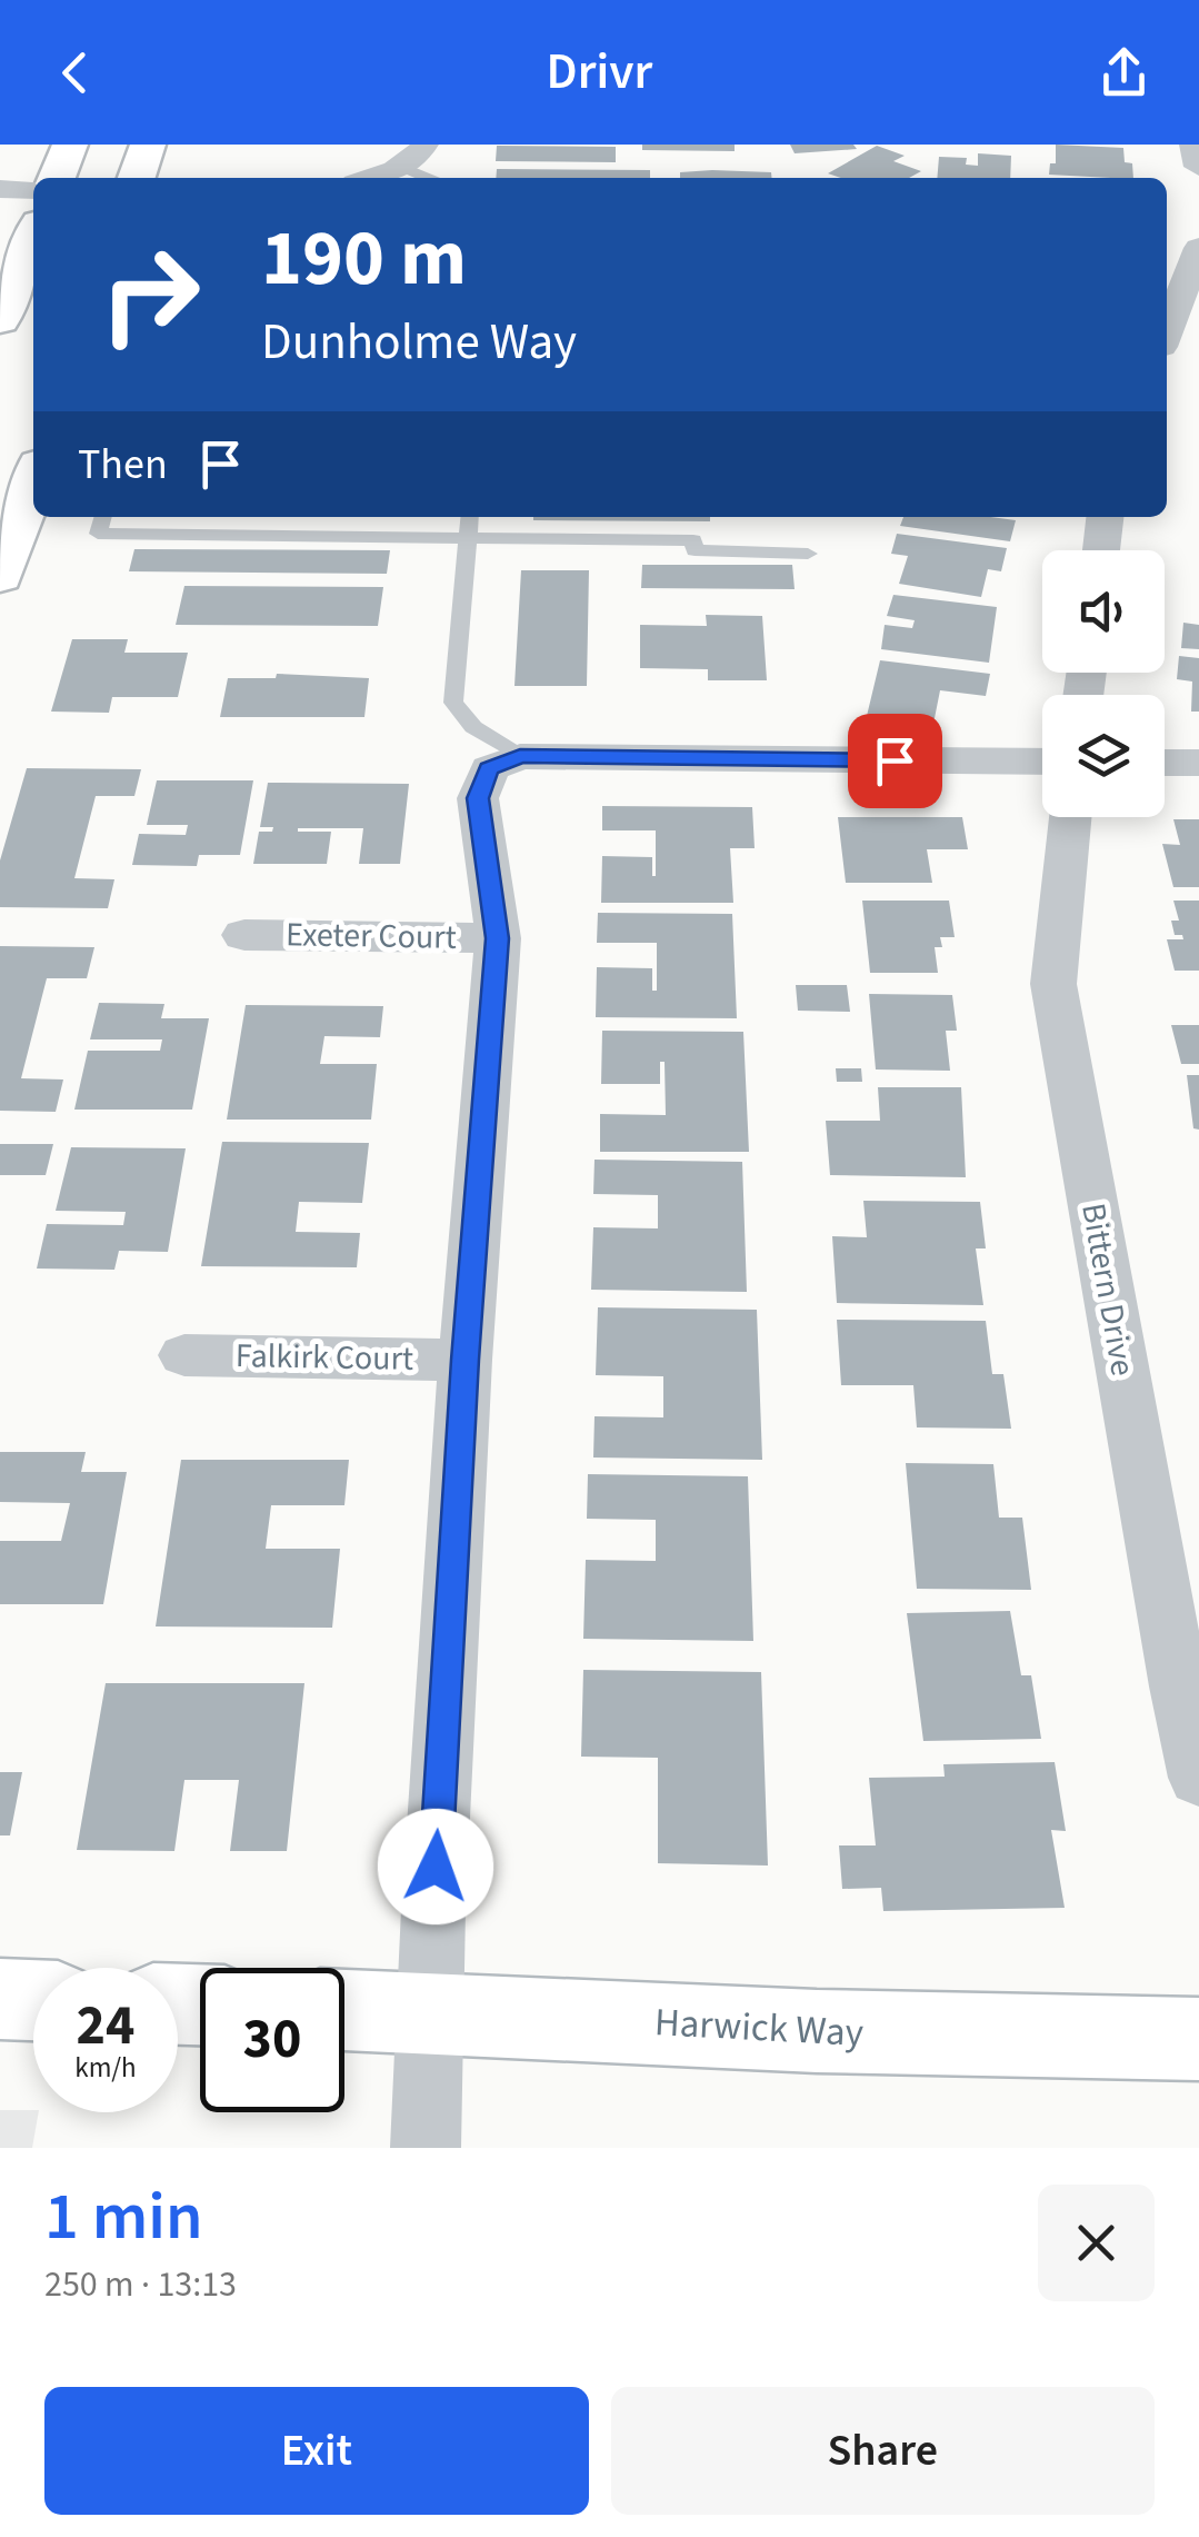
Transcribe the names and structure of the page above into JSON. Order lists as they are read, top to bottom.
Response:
{
  "streets": {
    "main road": ["Harwick Way"],
    "street": ["Exeter Court", "Bittern Drive", "Falkirk Court"]
  },
  "page": {
    "header": "Drivr",
    "turn": ["190 m", "Dunholme Way"],
    "then": "Then",
    "speed": "24 km/h",
    "limit": "30",
    "heading": ["1 min", "250 m · 13:13"],
    "buttons": ["Exit", "Share"]
  }
}
